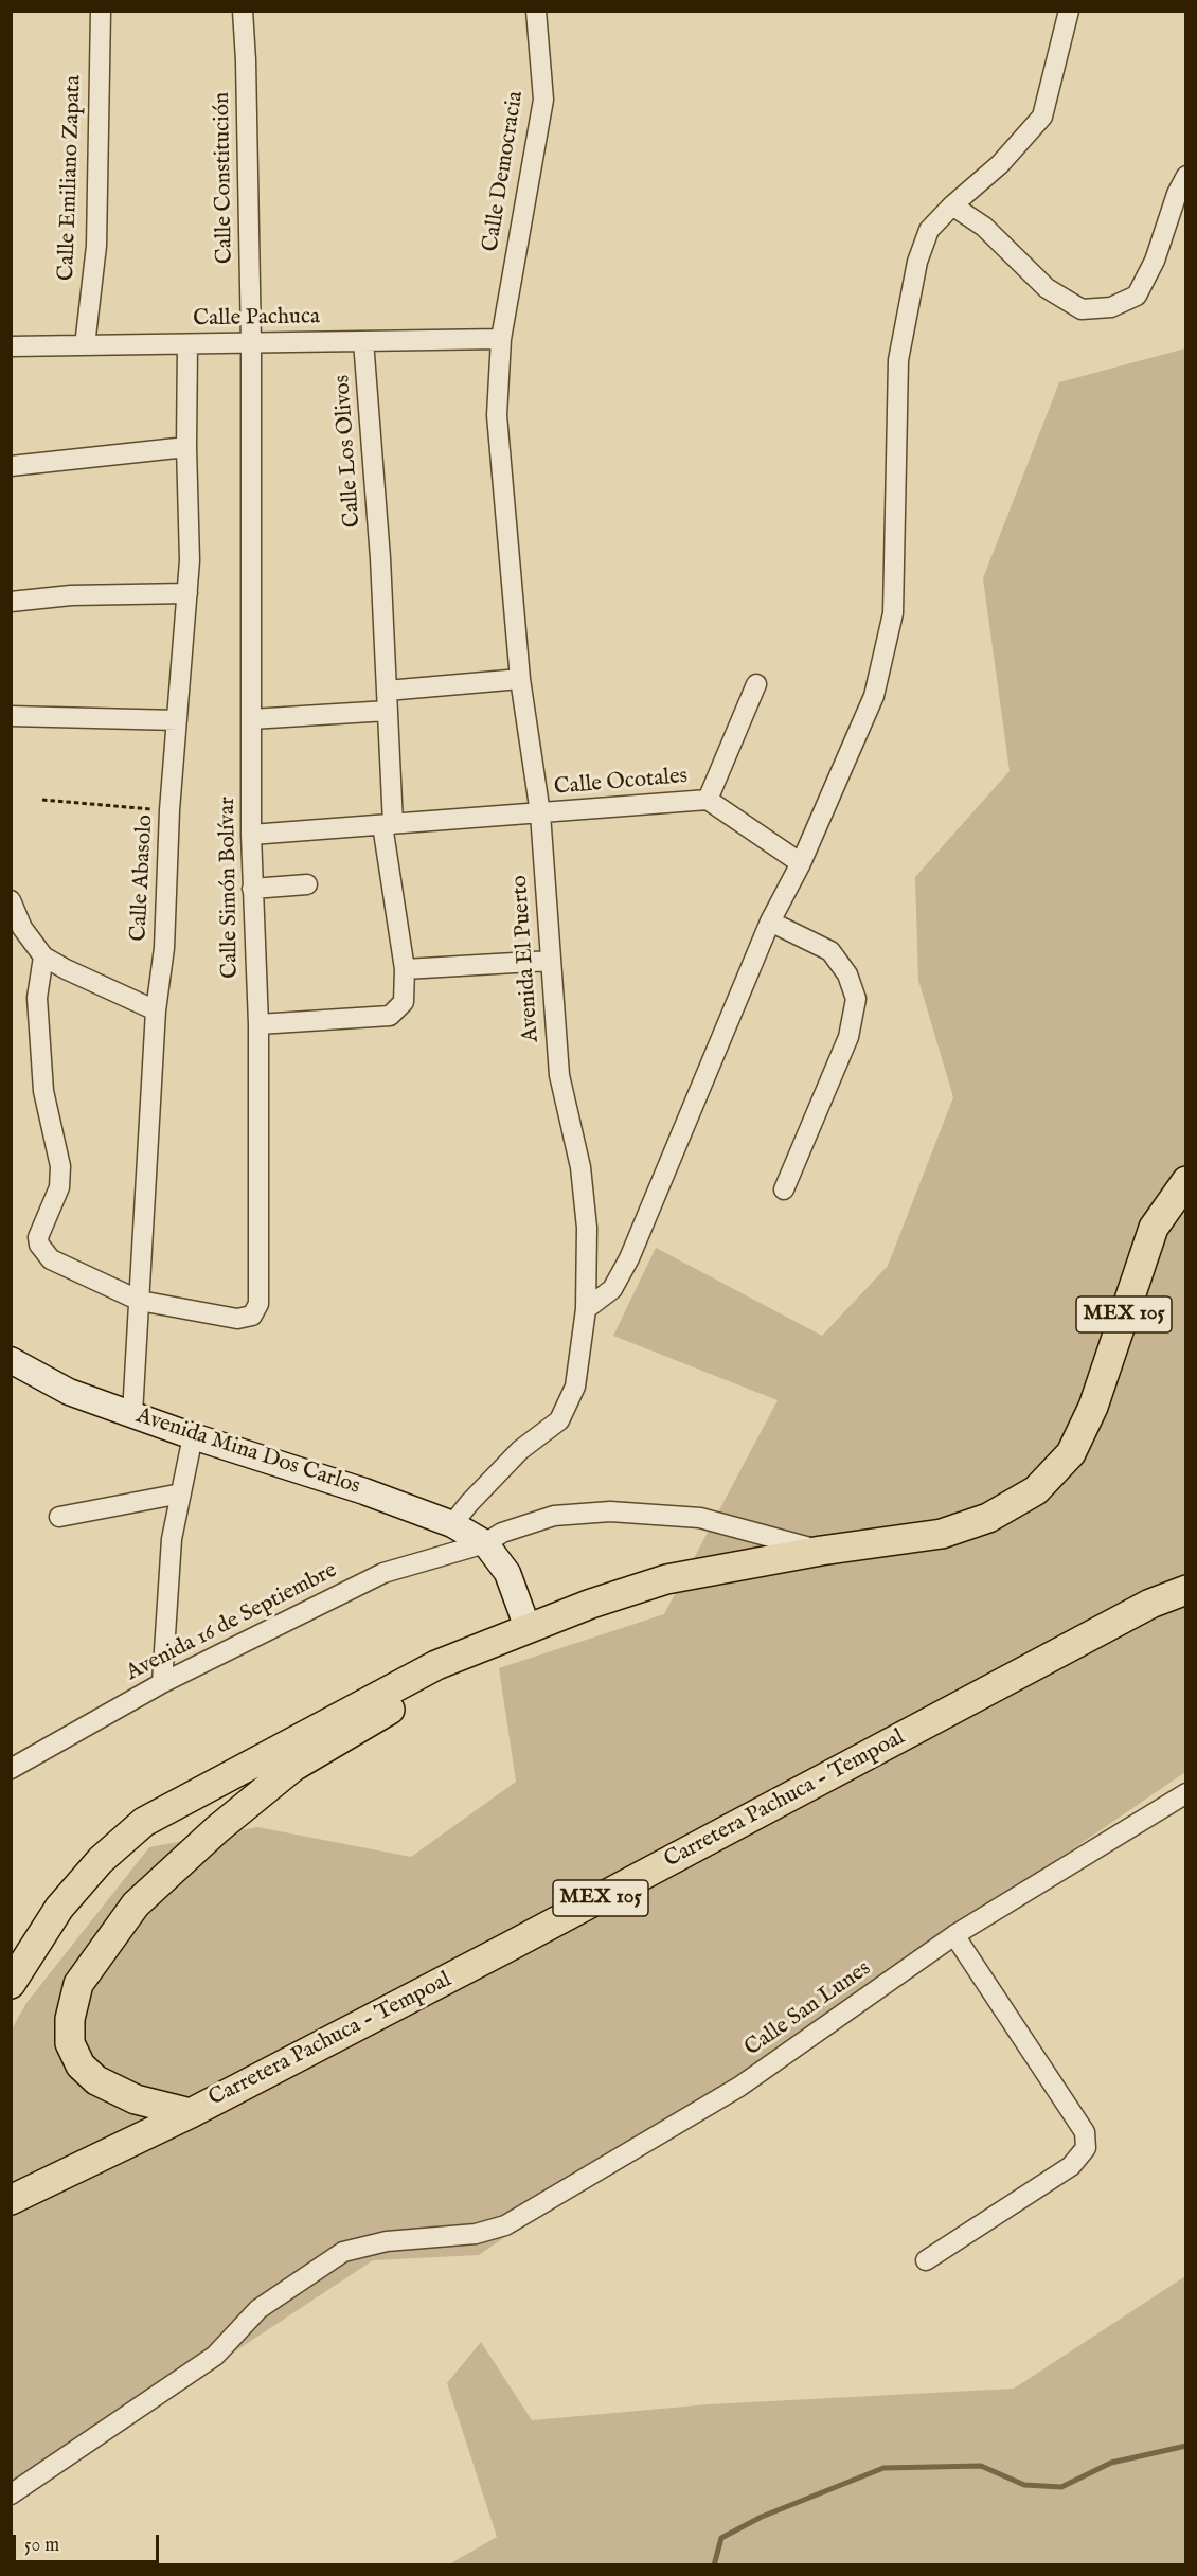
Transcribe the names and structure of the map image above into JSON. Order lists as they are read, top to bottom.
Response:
{
  "streets": {
    "main road": ["MEX 105", "Carretera Pachuca - Tempoal"],
    "street": [
      "Calle Democracia",
      "Calle Emiliano Zapata",
      "Calle Constitución",
      "Calle Pachuca",
      "Calle Los Olivos",
      "Calle Ocotales",
      "Calle Abasolo",
      "Calle Simón Bolívar",
      "Avenida El Puerto",
      "Avenida Mina Dos Carlos",
      "Avenida 16 de Septiembre",
      "Calle San Lunes"
    ]
  },
  "crossings": [
    ["Calle Democracia", "Calle Pachuca"],
    ["Calle Democracia", "Avenida El Puerto"],
    ["Calle Emiliano Zapata", "Calle Pachuca"],
    ["Calle Constitución", "Calle Pachuca"],
    ["Calle Constitución", "Calle Simón Bolívar"],
    ["Calle Pachuca", "Calle Los Olivos"],
    ["Calle Pachuca", "Calle Abasolo"],
    ["Calle Pachuca", "Calle Simón Bolívar"],
    ["Calle Pachuca", "Avenida El Puerto"],
    ["Calle Los Olivos", "Calle Ocotales"],
    ["Calle Ocotales", "Calle Simón Bolívar"],
    ["Calle Ocotales", "Avenida El Puerto"],
    ["Calle Abasolo", "Calle Simón Bolívar"],
    ["Calle Abasolo", "Avenida Mina Dos Carlos"],
    ["Avenida El Puerto", "Avenida Mina Dos Carlos"],
    ["MEX 105", "Avenida Mina Dos Carlos"],
    ["Avenida Mina Dos Carlos", "Avenida 16 de Septiembre"]
  ],
  "scale_bar": "50 m"
}
